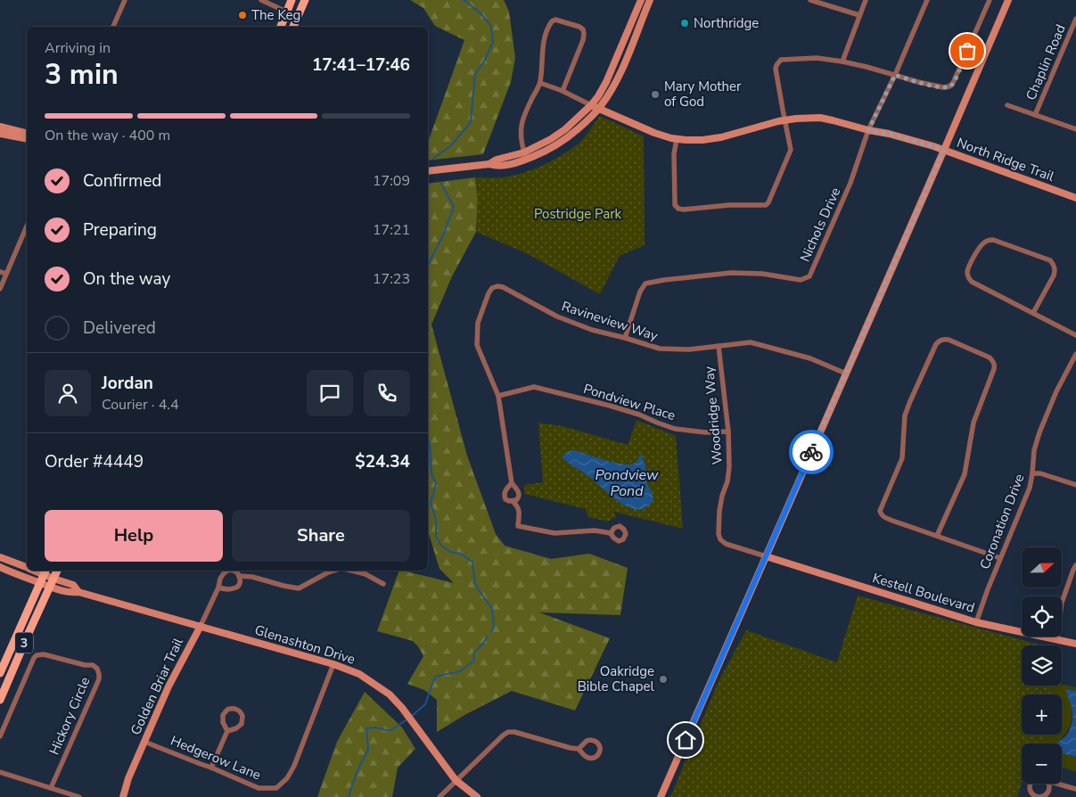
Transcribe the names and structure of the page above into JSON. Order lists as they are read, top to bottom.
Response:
{
  "streets": {
    "main road": ["3"],
    "street": [
      "Chaplin Road",
      "North Ridge Trail",
      "Nichols Drive",
      "Ravineview Way",
      "Pondview Place",
      "Woodridge Way",
      "Coronation Drive",
      "Kestell Boulevard",
      "Glenashton Drive",
      "Golden Briar Trail",
      "Hickory Circle",
      "Hedgerow Lane"
    ]
  },
  "crossings": [
    ["North Ridge Trail", "Nichols Drive"],
    ["Nichols Drive", "Ravineview Way"],
    ["Ravineview Way", "Pondview Place"],
    ["Ravineview Way", "Woodridge Way"],
    ["Pondview Place", "Woodridge Way"],
    ["Woodridge Way", "Kestell Boulevard"],
    ["Coronation Drive", "Kestell Boulevard"],
    ["3", "Glenashton Drive"],
    ["Glenashton Drive", "Golden Briar Trail"],
    ["Glenashton Drive", "Hedgerow Lane"],
    ["Golden Briar Trail", "Hedgerow Lane"]
  ],
  "water": ["Pondview Pond"],
  "parks": ["Postridge Park"],
  "places": [
    "The Keg",
    "Northridge",
    "Mary Mother of God",
    "Oakridge Bible Chapel"
  ],
  "north": "right",
  "page": {
    "heading": ["3 min", "Arriving in", "17:41–17:46"],
    "panel": [
      "Jordan",
      "Courier · 4.4",
      "Order #4449",
      "$24.34"
    ],
    "bar": "On the way · 400 m",
    "list": [
      ["Confirmed", "17:09"],
      ["Preparing", "17:21"],
      ["On the way", "17:23"],
      "Delivered"
    ],
    "buttons": ["Help", "Share"],
    "map_buttons": ["+", "−"]
  }
}
